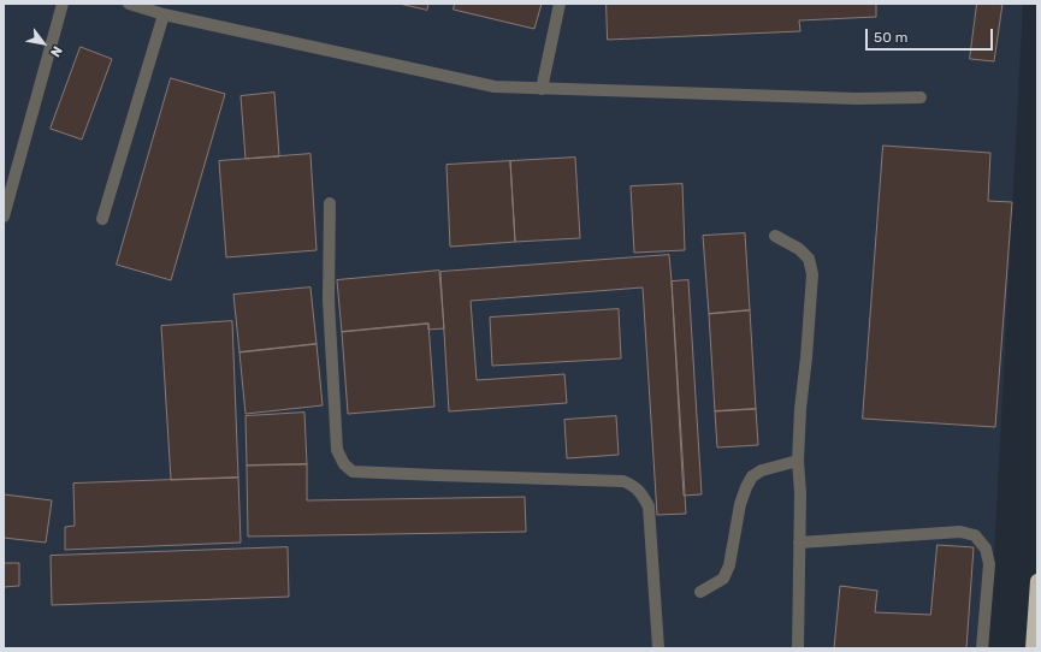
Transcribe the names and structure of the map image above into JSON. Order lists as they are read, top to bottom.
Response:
{
  "scale_bar": "50 m",
  "north": "bottom right"
}
